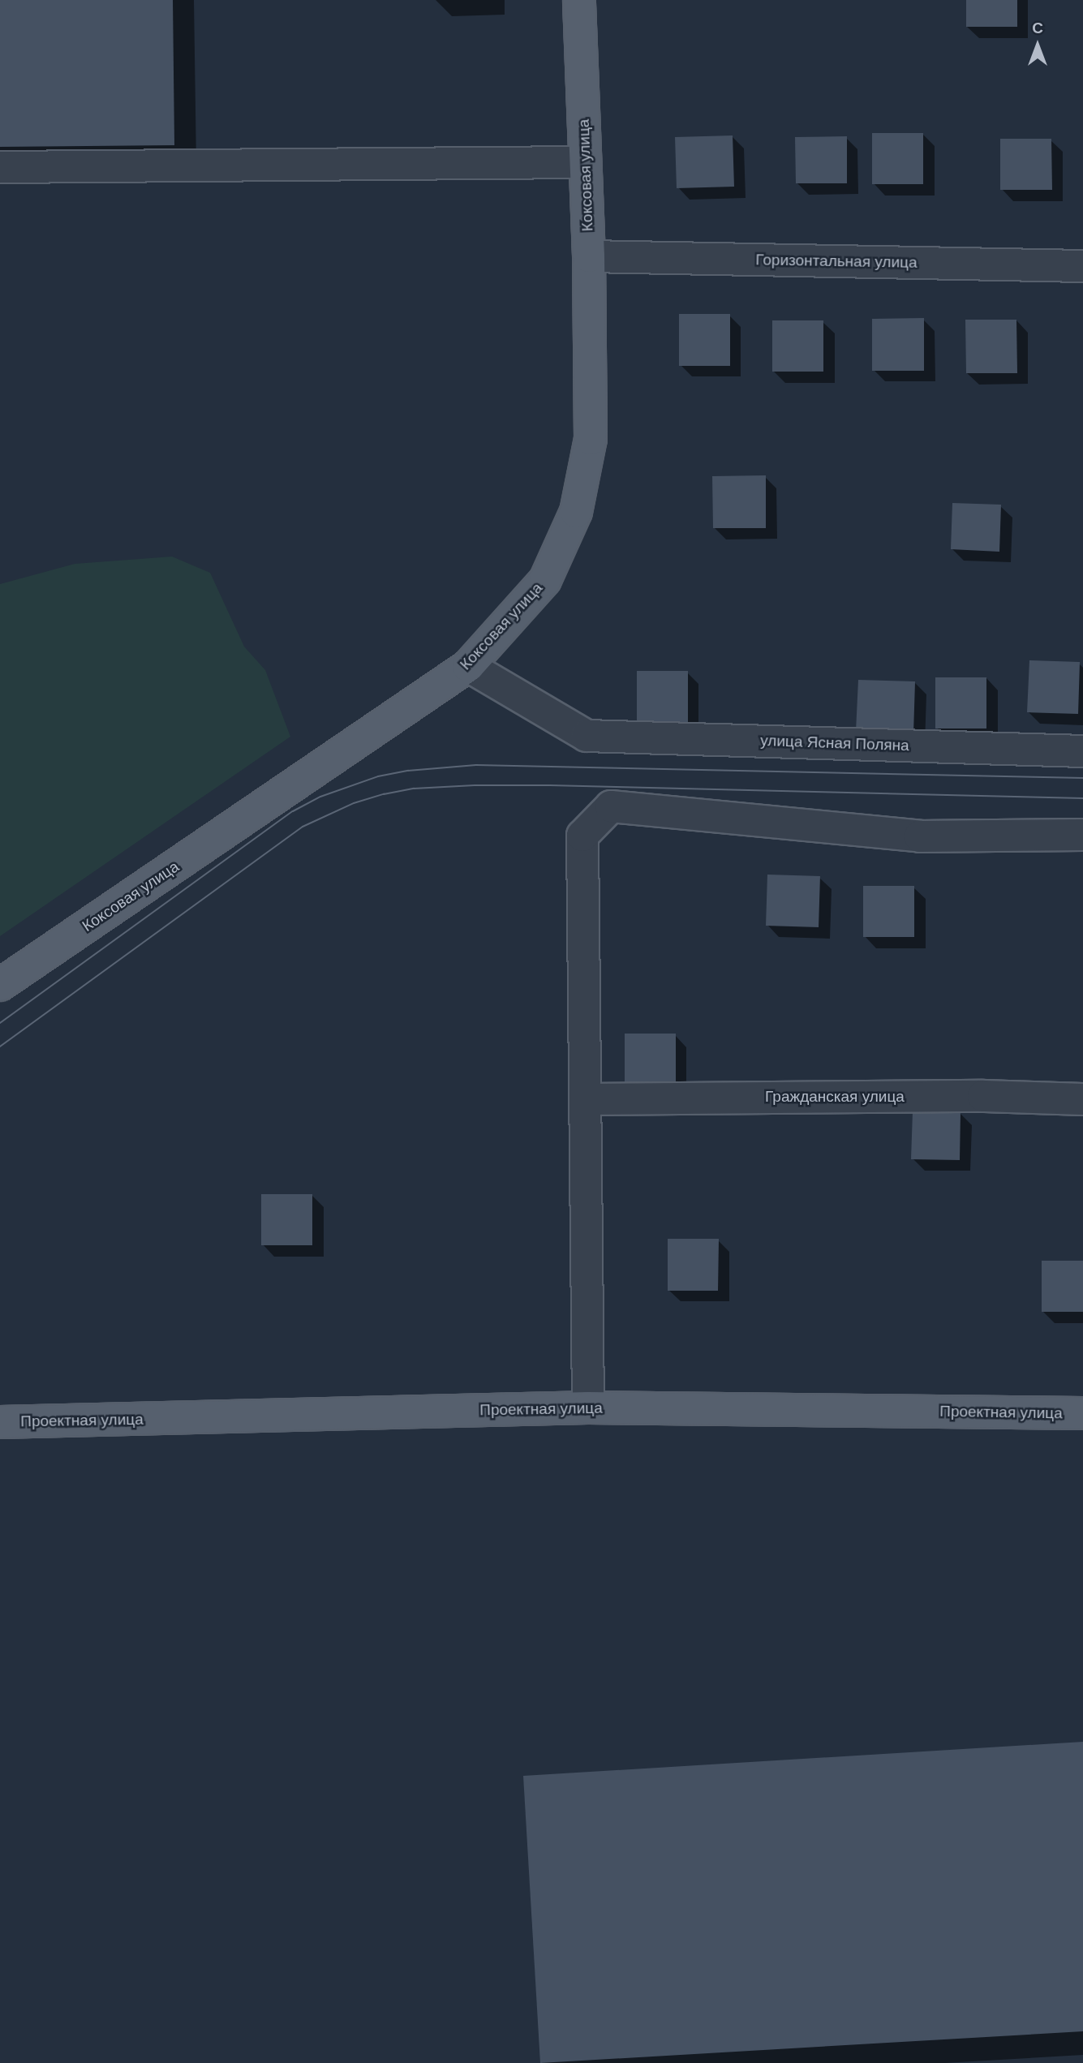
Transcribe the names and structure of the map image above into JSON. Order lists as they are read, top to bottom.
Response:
{
  "streets": {
    "main road": ["Коксовая улица", "Проектная улица"],
    "street": ["Горизонтальная улица", "улица Ясная Поляна", "Гражданская улица"]
  },
  "crossings": [
    ["Коксовая улица", "Горизонтальная улица"],
    ["Коксовая улица", "улица Ясная Поляна"]
  ],
  "north": "top"
}
